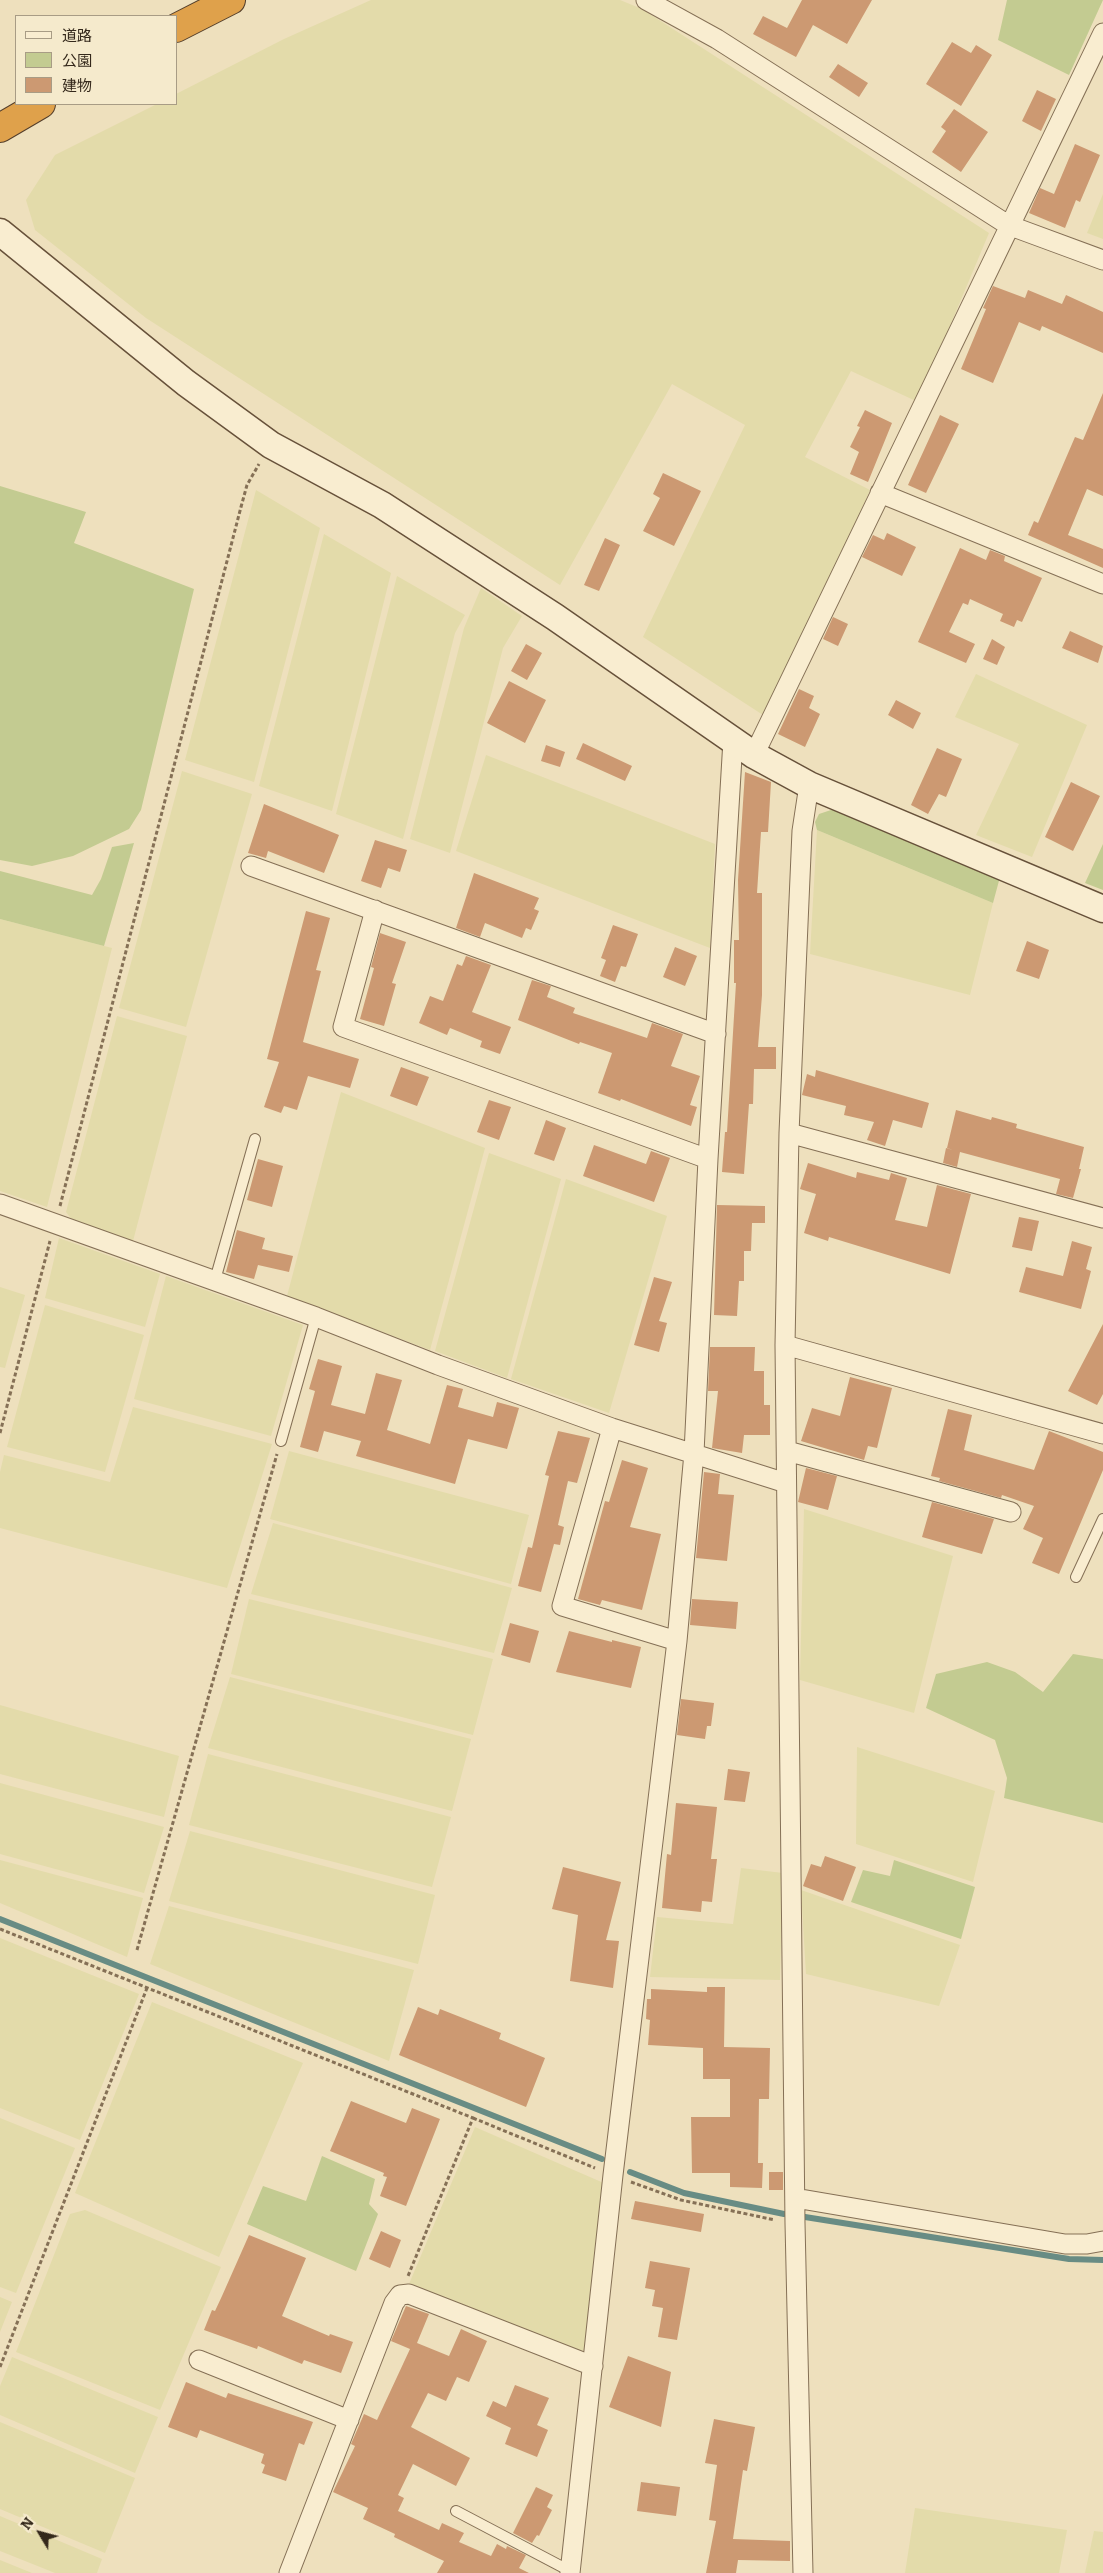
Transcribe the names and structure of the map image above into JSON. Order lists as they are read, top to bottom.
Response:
{
  "legend": ["道路", "公園", "建物"],
  "north": "top left"
}
